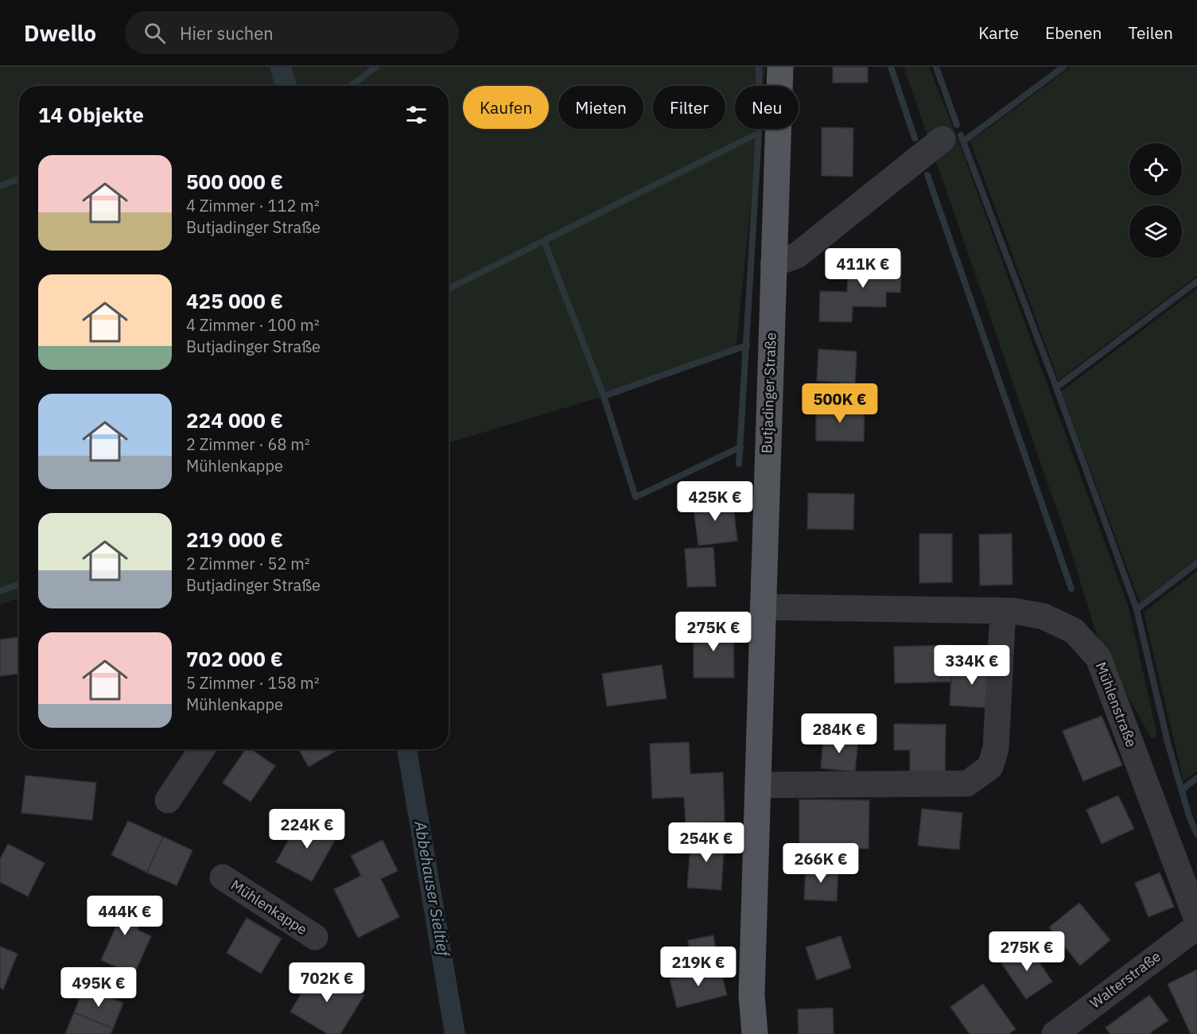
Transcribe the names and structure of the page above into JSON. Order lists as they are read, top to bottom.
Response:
{
  "streets": {
    "main road": ["Butjadinger Straße"],
    "street": ["Mühlenstraße", "Mühlenkappe", "Walterstraße"]
  },
  "crossings": [
    ["Butjadinger Straße", "Mühlenstraße"]
  ],
  "water": ["Abbehauser Sieltief"],
  "page": {
    "header": "Dwello",
    "search": "Hier suchen",
    "nav": ["Karte", "Ebenen", "Teilen"],
    "chip": [
      "Kaufen",
      "Mieten",
      "Filter",
      "Neu"
    ],
    "heading": "14 Objekte",
    "list": [
      {
        "name": "500 000 €",
        "note": "4 Zimmer · 112 m² · Butjadinger Straße"
      },
      {
        "name": "425 000 €",
        "note": "4 Zimmer · 100 m² · Butjadinger Straße"
      },
      {
        "name": "224 000 €",
        "note": "2 Zimmer · 68 m² · Mühlenkappe"
      },
      {
        "name": "219 000 €",
        "note": "2 Zimmer · 52 m² · Butjadinger Straße"
      },
      {
        "name": "702 000 €",
        "note": "5 Zimmer · 158 m² · Mühlenkappe"
      }
    ],
    "price": [
      "411K €",
      "500K €",
      "425K €",
      "275K €",
      "334K €",
      "284K €",
      "224K €",
      "254K €",
      "266K €",
      "444K €",
      "275K €",
      "219K €",
      "702K €",
      "495K €"
    ]
  }
}
